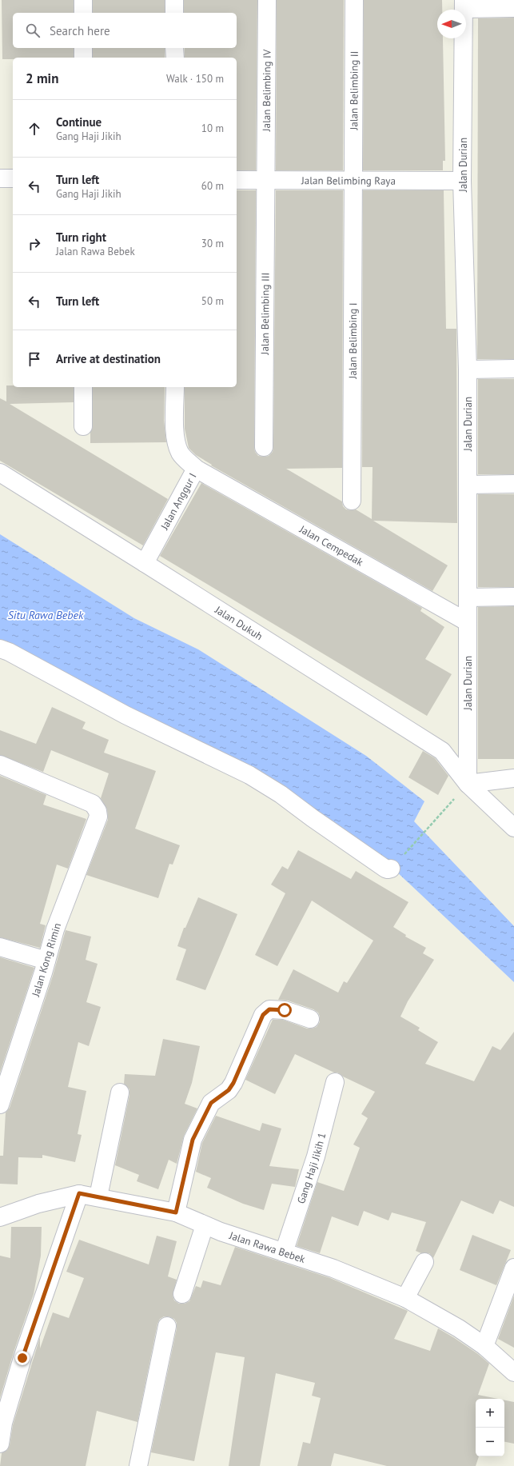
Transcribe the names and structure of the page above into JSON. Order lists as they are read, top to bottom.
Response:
{
  "streets": {
    "street": [
      "Jalan Belimbing IV",
      "Jalan Belimbing II",
      "Jalan Durian",
      "Jalan Belimbing Raya",
      "Jalan Belimbing III",
      "Jalan Belimbing I",
      "Jalan Anggur I",
      "Jalan Cempedak",
      "Jalan Dukuh",
      "Jalan Kong Rimin",
      "Gang Haji Jikih 1",
      "Jalan Rawa Bebek"
    ]
  },
  "crossings": [
    ["Jalan Belimbing IV", "Jalan Belimbing Raya"],
    ["Jalan Belimbing IV", "Jalan Belimbing III"],
    ["Jalan Belimbing II", "Jalan Belimbing Raya"],
    ["Jalan Belimbing II", "Jalan Belimbing I"],
    ["Jalan Durian", "Jalan Belimbing Raya"],
    ["Jalan Durian", "Jalan Cempedak"],
    ["Jalan Durian", "Jalan Dukuh"],
    ["Jalan Belimbing Raya", "Jalan Belimbing III"],
    ["Jalan Belimbing Raya", "Jalan Belimbing I"],
    ["Jalan Anggur I", "Jalan Cempedak"],
    ["Jalan Anggur I", "Jalan Dukuh"],
    ["Gang Haji Jikih 1", "Jalan Rawa Bebek"]
  ],
  "water": ["Situ Rawa Bebek"],
  "north": "left",
  "page": {
    "search": "Search here",
    "heading": ["2 min", "Walk · 150 m"],
    "list": [
      ["Continue", "Gang Haji Jikih", "10 m"],
      ["Turn left", "Gang Haji Jikih", "60 m"],
      ["Turn right", "Jalan Rawa Bebek", "30 m"],
      ["Turn left", "50 m"],
      "Arrive at destination"
    ],
    "map_buttons": ["+", "−"]
  }
}
